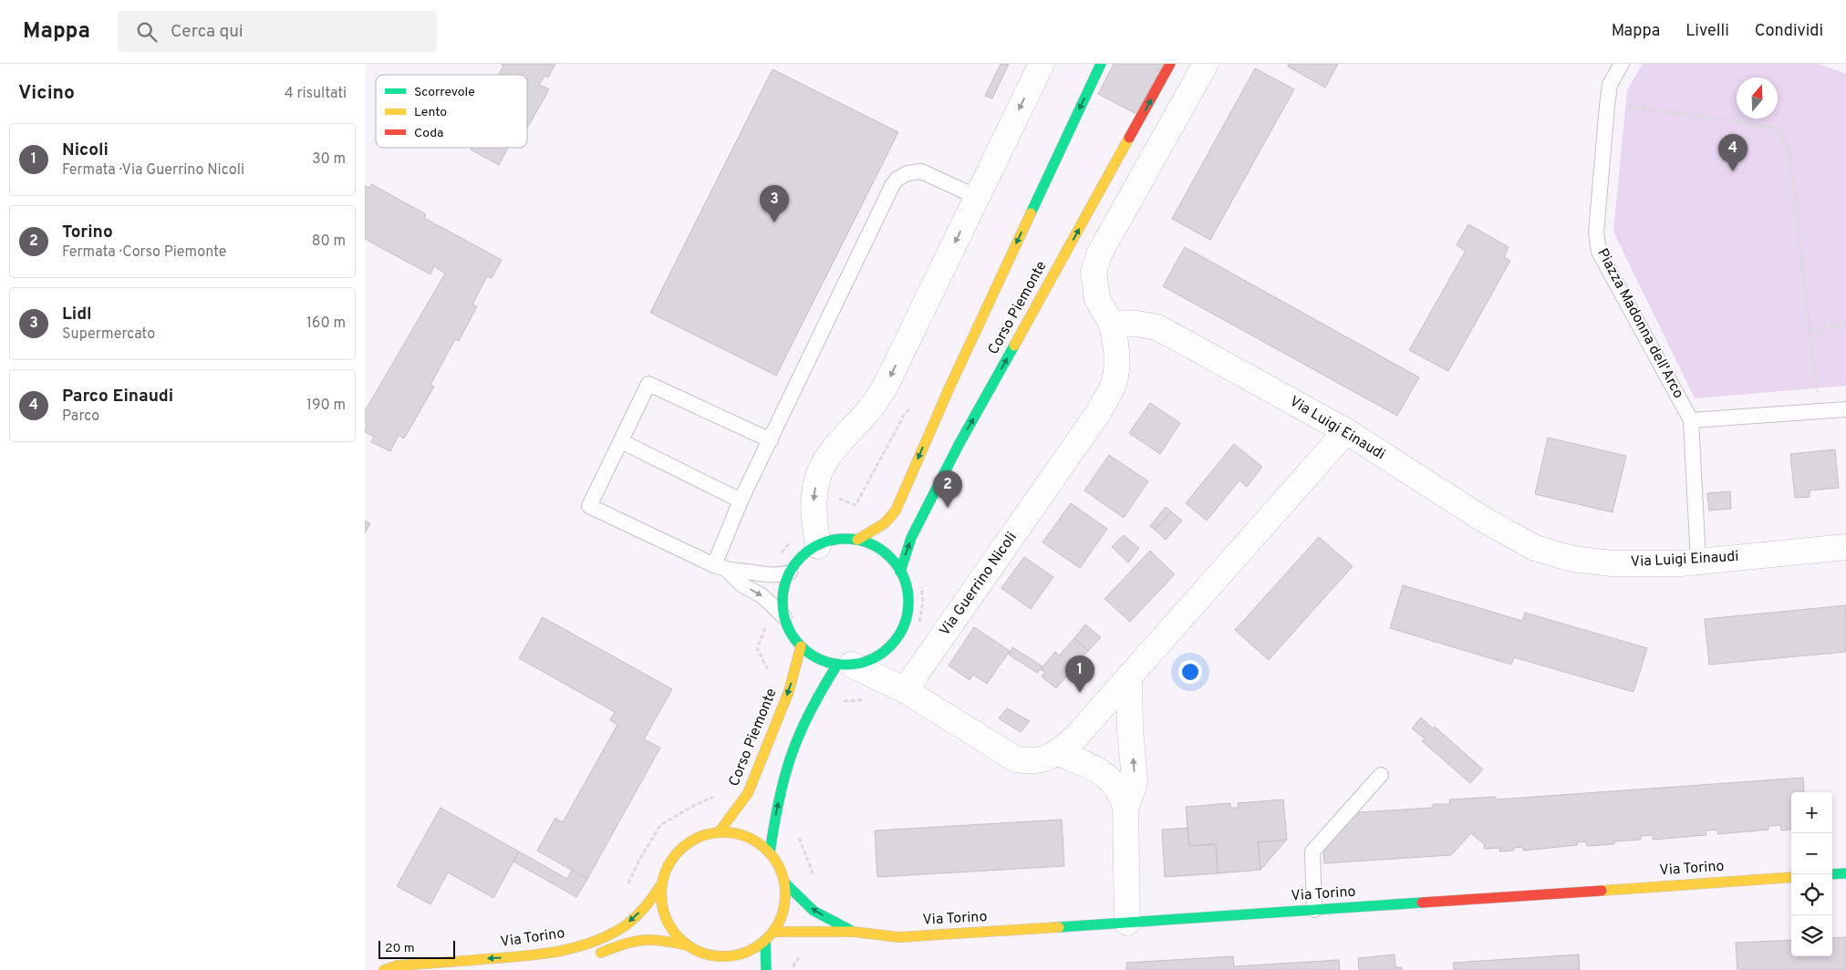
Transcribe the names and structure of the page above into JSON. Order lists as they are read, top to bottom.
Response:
{
  "streets": {
    "main road": ["Corso Piemonte", "Via Torino"],
    "street": ["Via Luigi Einaudi", "Via Guerrino Nicoli"],
    "lane": ["Piazza Madonna dell'Arco"]
  },
  "crossings": [
    ["Corso Piemonte", "Via Torino"],
    ["Piazza Madonna dell'Arco", "Via Luigi Einaudi"],
    ["Via Luigi Einaudi", "Via Guerrino Nicoli"]
  ],
  "legend": ["Scorrevole", "Lento", "Coda"],
  "scale_bar": "20 m",
  "north": "top",
  "page": {
    "header": "Mappa",
    "search": "Cerca qui",
    "nav": ["Mappa", "Livelli", "Condividi"],
    "heading": ["Vicino", "4 risultati"],
    "list": [
      {
        "mark": "1",
        "name": "Nicoli",
        "note": "Fermata · Via Guerrino Nicoli",
        "value": "30 m"
      },
      {
        "mark": "2",
        "name": "Torino",
        "note": "Fermata · Corso Piemonte",
        "value": "80 m"
      },
      {
        "mark": "3",
        "name": "Lidl",
        "note": "Supermercato",
        "value": "160 m"
      },
      {
        "mark": "4",
        "name": "Parco Einaudi",
        "note": "Parco",
        "value": "190 m"
      }
    ],
    "pins": [
      "4",
      "3",
      "2",
      "1"
    ],
    "map_buttons": ["+", "−"],
    "scale": "20 m"
  }
}
